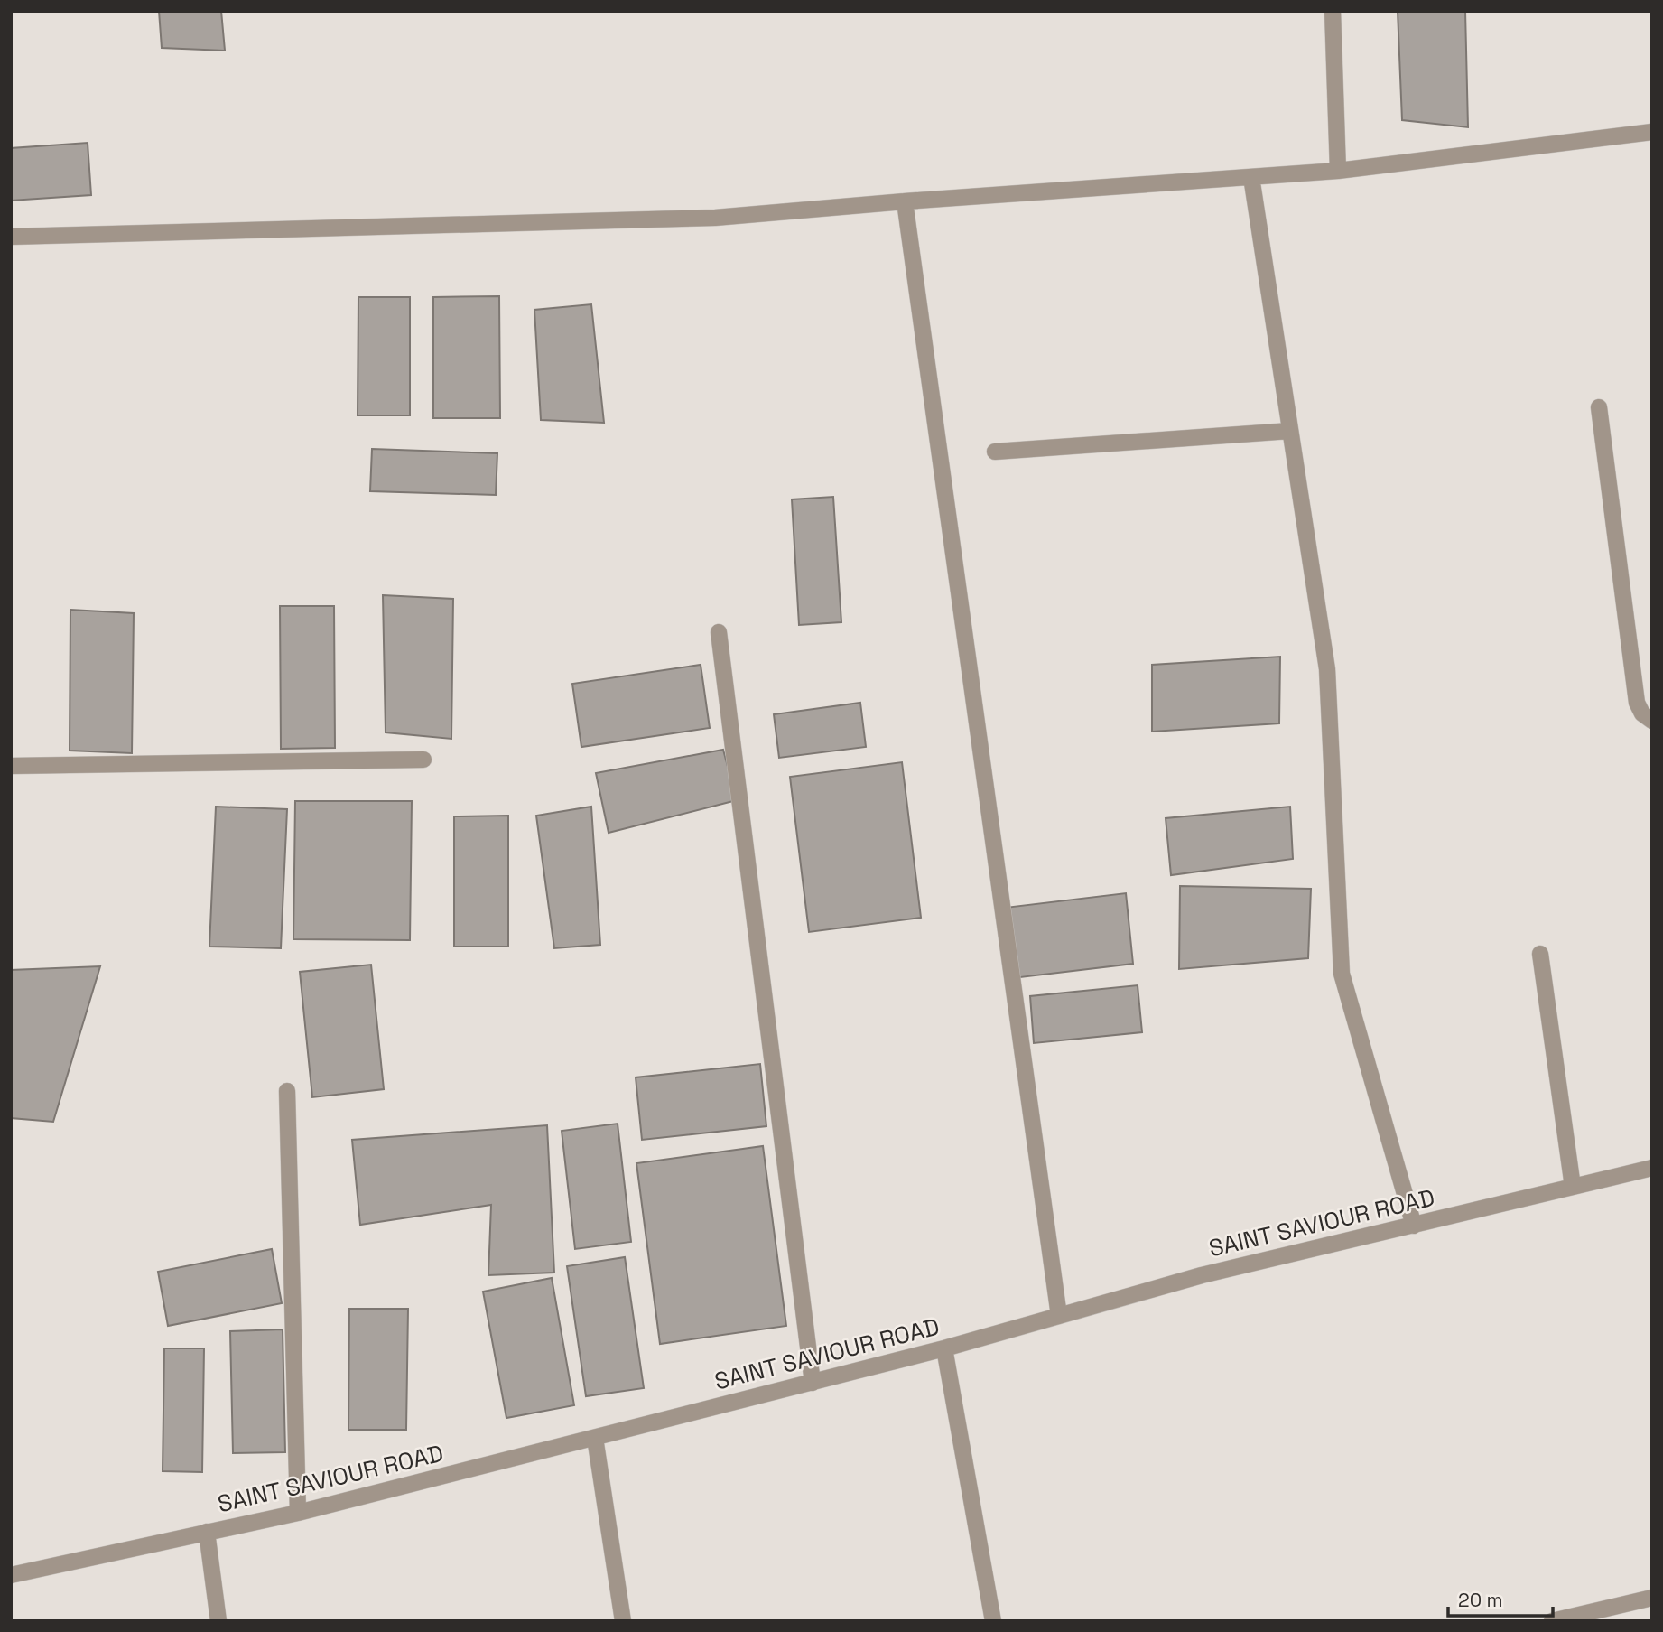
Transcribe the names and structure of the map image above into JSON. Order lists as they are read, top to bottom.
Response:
{
  "streets": {
    "street": ["SAINT SAVIOUR ROAD"]
  },
  "scale_bar": "20 m"
}
